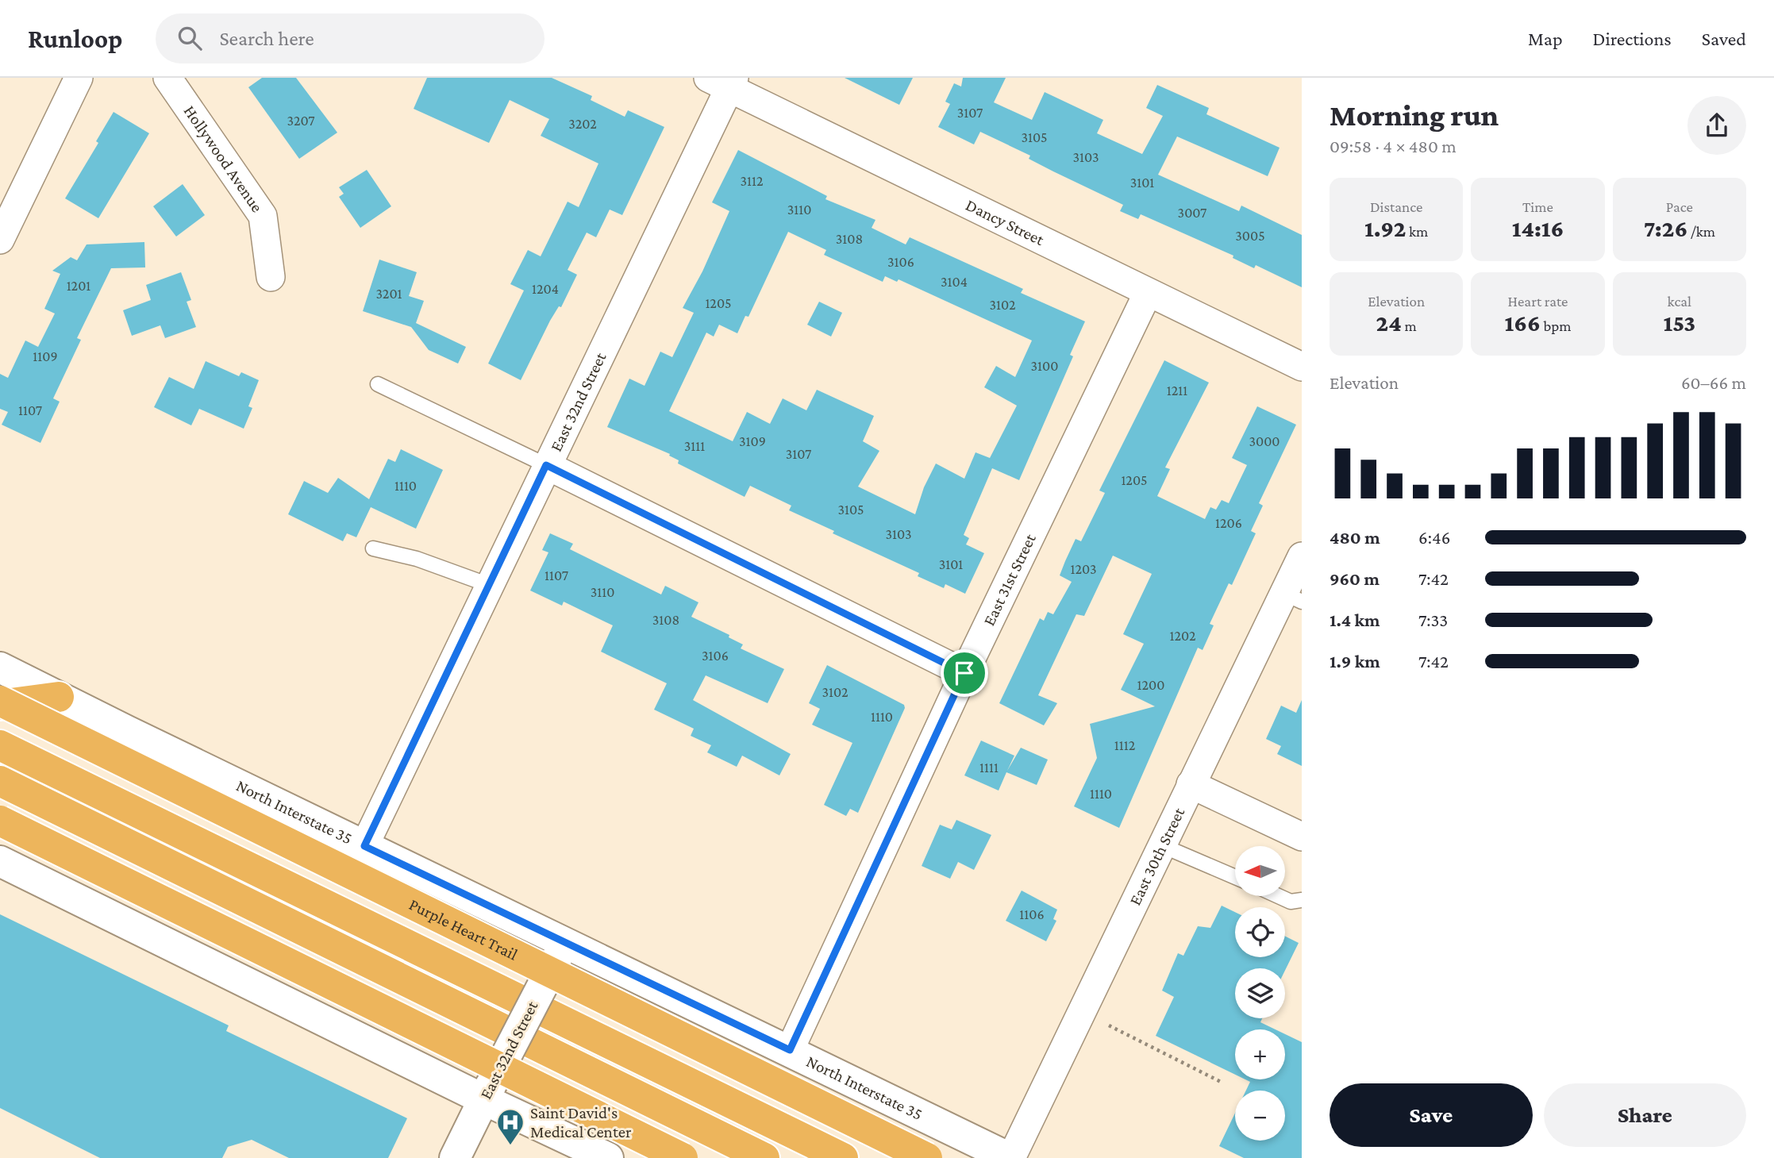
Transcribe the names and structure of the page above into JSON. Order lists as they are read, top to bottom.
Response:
{
  "streets": {
    "highway": ["Purple Heart Trail"],
    "main road": ["East 32nd Street", "North Interstate 35"],
    "street": [
      "Hollywood Avenue",
      "Dancy Street",
      "East 31st Street",
      "East 30th Street"
    ]
  },
  "crossings": [
    ["Dancy Street", "East 32nd Street"],
    ["Dancy Street", "East 31st Street"],
    ["East 32nd Street", "North Interstate 35"],
    ["East 31st Street", "North Interstate 35"],
    ["North Interstate 35", "East 30th Street"]
  ],
  "places": {
    "hospital": ["Saint David's Medical Center"]
  },
  "house_numbers": [
    "3107",
    "3207",
    "3202",
    "3105",
    "3103",
    "3112",
    "3101",
    "3110",
    "3007",
    "3005",
    "3108",
    "3106",
    "3104",
    "1201",
    "1204",
    "3201",
    "1205",
    "3102",
    "1109",
    "3100",
    "1211",
    "1107",
    "3109",
    "3000",
    "3111",
    "3107",
    "1205",
    "1110",
    "3105",
    "1206",
    "3103",
    "3101",
    "1203",
    "1107",
    "3110",
    "3108",
    "1202",
    "3106",
    "1200",
    "3102",
    "1110",
    "1112",
    "1111",
    "1110",
    "1106"
  ],
  "north": "left",
  "page": {
    "header": "Runloop",
    "search": "Search here",
    "nav": ["Map", "Directions", "Saved"],
    "heading": ["Morning run", "09:58 · 4 × 480 m"],
    "stats": [
      ["Distance", "1.92 km"],
      ["Time", "14:16"],
      ["Pace", "7:26 /km"],
      ["Elevation", "24 m"],
      ["Heart rate", "166 bpm"],
      ["kcal", "153"]
    ],
    "chart": ["Elevation", "60–66 m"],
    "list": [
      {
        "name": "480 m",
        "note": "6:46"
      },
      {
        "name": "960 m",
        "note": "7:42"
      },
      {
        "name": "1.4 km",
        "note": "7:33"
      },
      {
        "name": "1.9 km",
        "note": "7:42"
      }
    ],
    "map_buttons": ["+", "−"],
    "buttons": ["Save", "Share"]
  }
}
